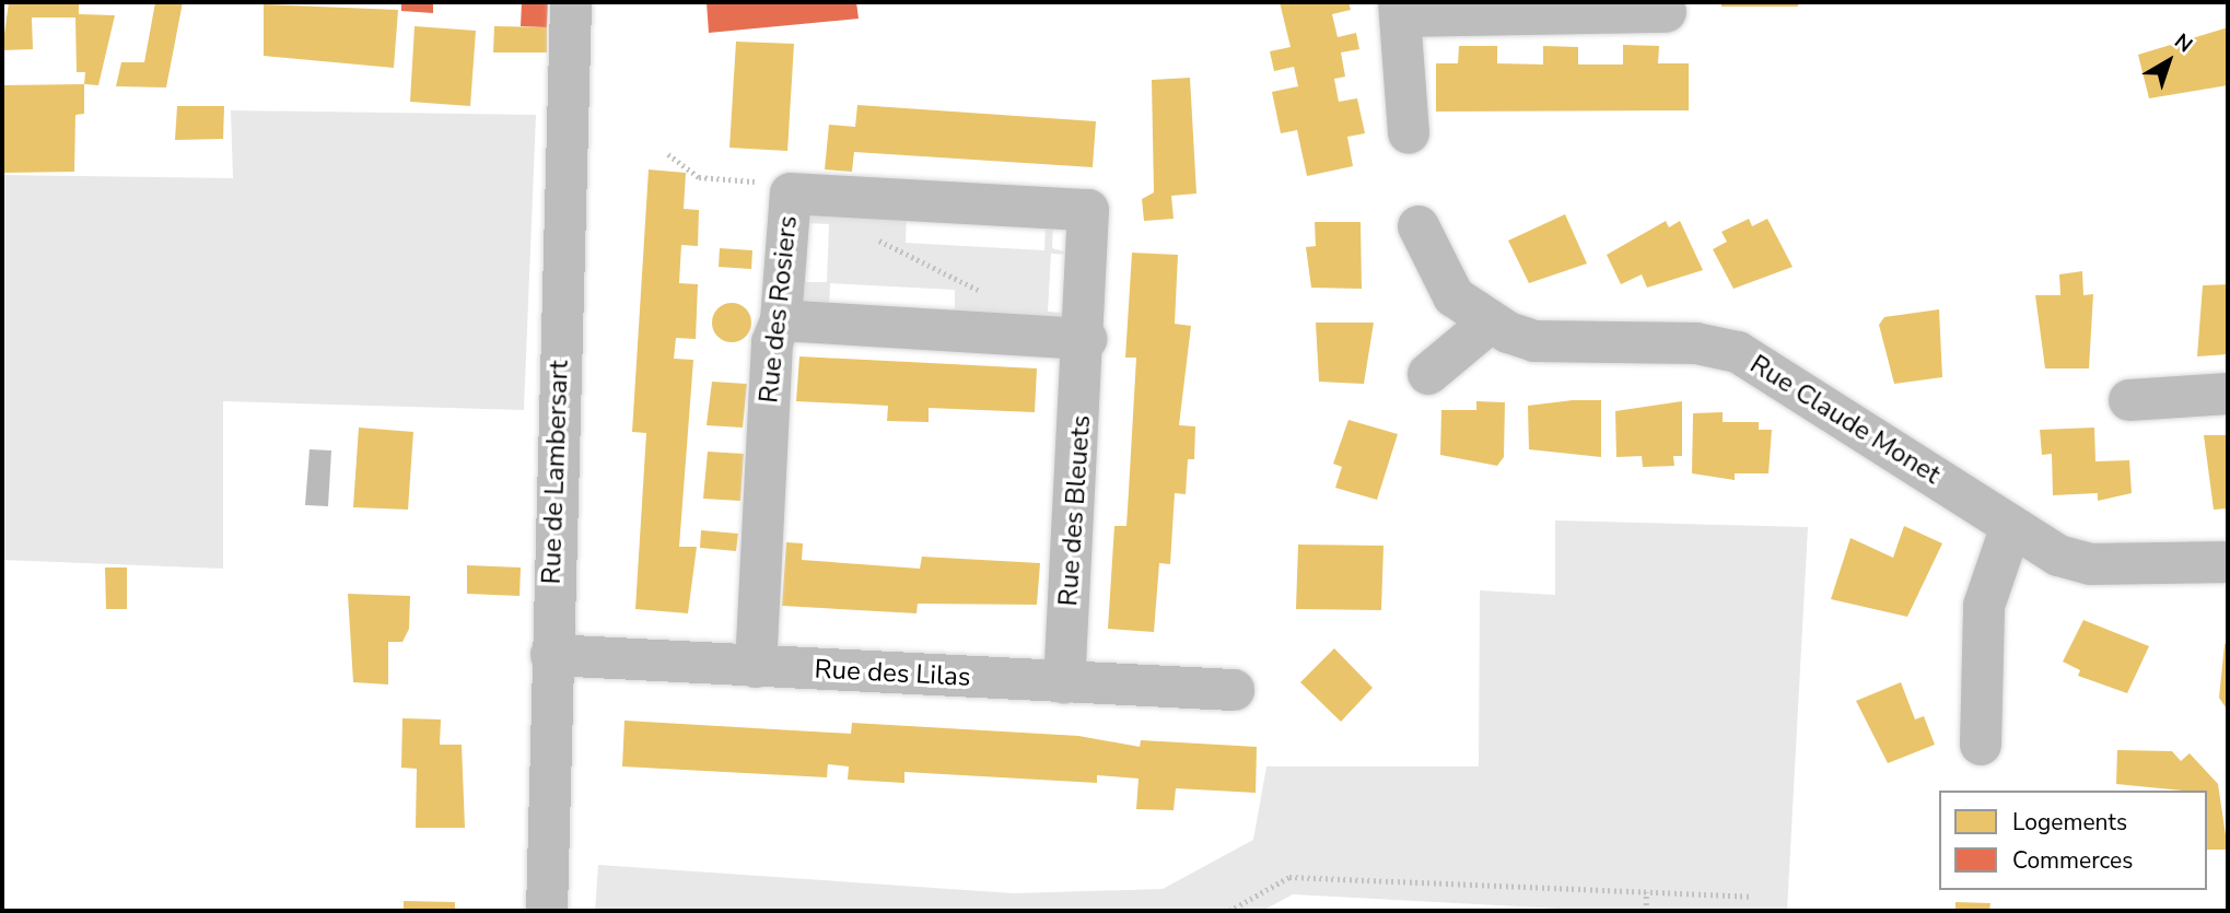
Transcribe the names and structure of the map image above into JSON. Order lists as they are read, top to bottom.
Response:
{
  "streets": {
    "street": [
      "Rue des Rosiers",
      "Rue Claude Monet",
      "Rue de Lambersart",
      "Rue des Bleuets",
      "Rue des Lilas"
    ]
  },
  "crossings": [
    ["Rue des Rosiers", "Rue des Bleuets"],
    ["Rue des Rosiers", "Rue des Lilas"],
    ["Rue de Lambersart", "Rue des Lilas"],
    ["Rue des Bleuets", "Rue des Lilas"]
  ],
  "legend": ["Logements", "Commerces"],
  "north": "top right"
}
